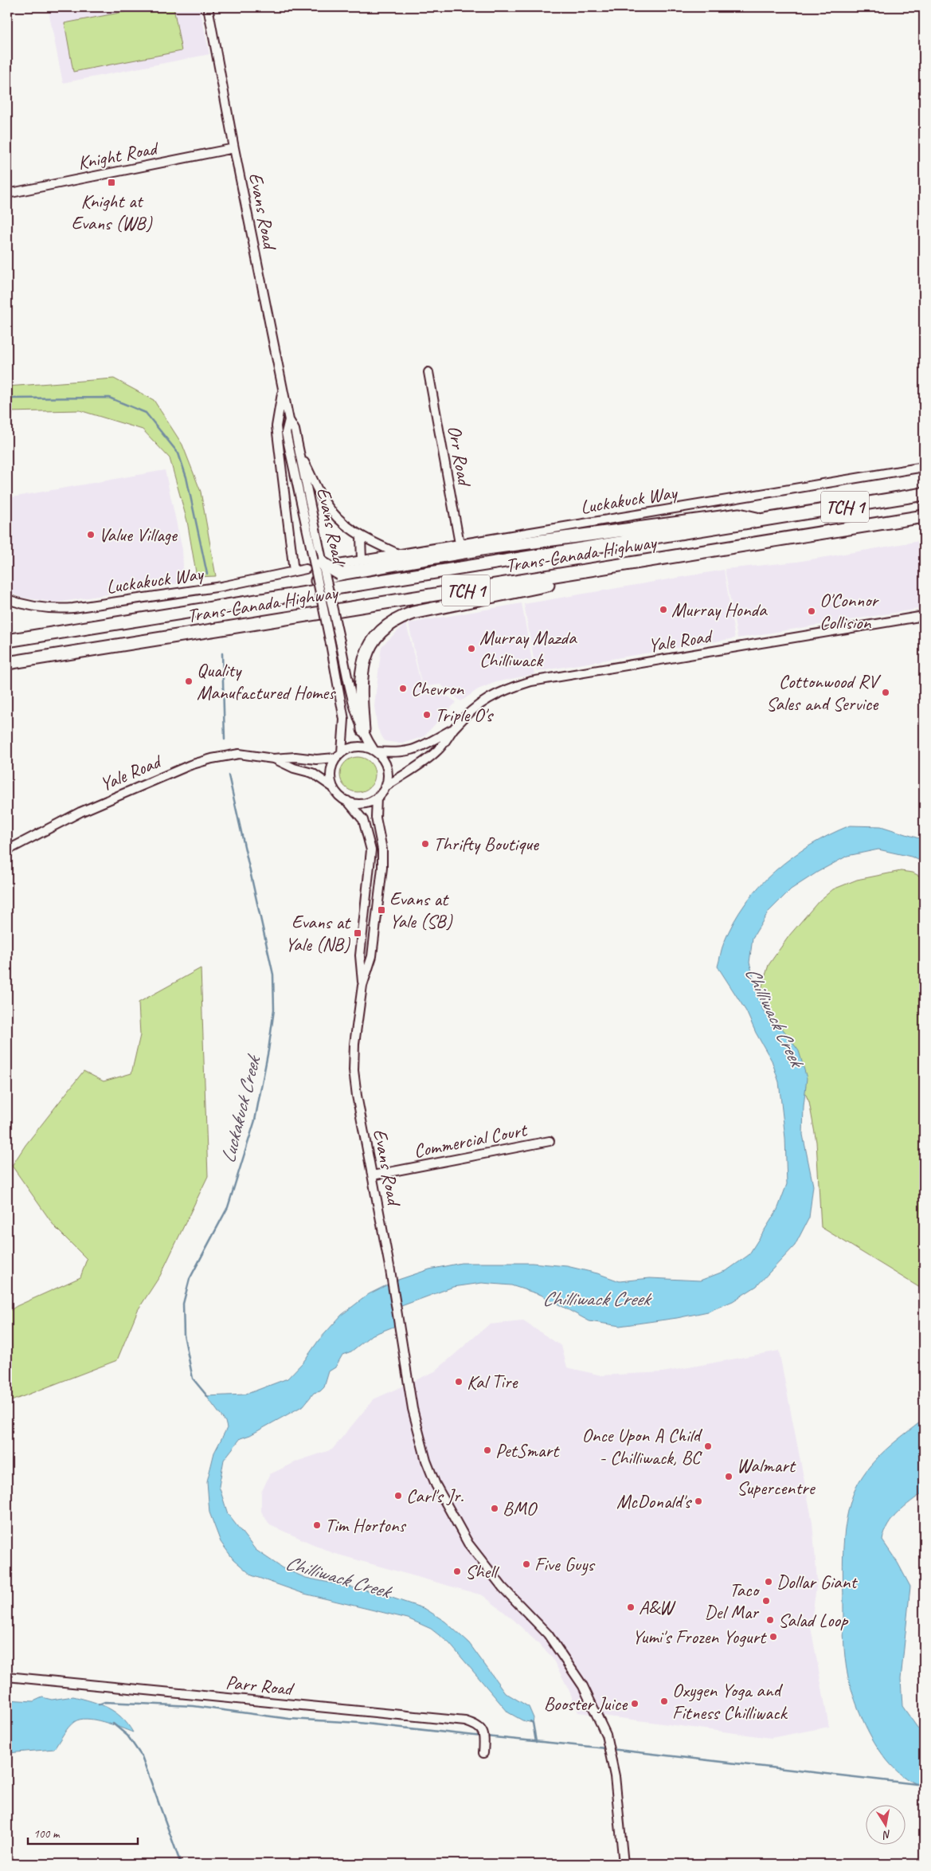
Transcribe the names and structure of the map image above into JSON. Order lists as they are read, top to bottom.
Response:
{
  "streets": {
    "highway": ["TCH 1", "Trans-Canada Highway"],
    "street": [
      "Knight Road",
      "Evans Road",
      "Orr Road",
      "Luckakuck Way",
      "Yale Road",
      "Commercial Court",
      "Parr Road"
    ]
  },
  "crossings": [
    ["Knight Road", "Evans Road"],
    ["Evans Road", "Yale Road"],
    ["Evans Road", "Commercial Court"],
    ["Orr Road", "Luckakuck Way"]
  ],
  "water": ["Chilliwack Creek", "Luckakuck Creek"],
  "places": {
    "transit": ["Knight at Evans (WB)", "Evans at Yale (SB)", "Evans at Yale (NB)"],
    "other": [
      "Value Village",
      "Murray Honda",
      "O'Connor Collision",
      "Murray Mazda Chilliwack",
      "Quality Manufactured Homes",
      "Chevron",
      "Cottonwood RV Sales and Service",
      "Triple O's",
      "Thrifty Boutique",
      "Kal Tire",
      "Once Upon A Child - Chilliwack, BC",
      "PetSmart",
      "Walmart Supercentre",
      "Carl's Jr.",
      "McDonald's",
      "BMO",
      "Tim Hortons",
      "Five Guys",
      "Shell",
      "Dollar Giant",
      "Taco Del Mar",
      "A&W",
      "Salad Loop",
      "Yumi's Frozen Yogurt",
      "Oxygen Yoga and Fitness Chilliwack",
      "Booster Juice"
    ]
  },
  "scale_bar": "100 m",
  "north": "bottom"
}
